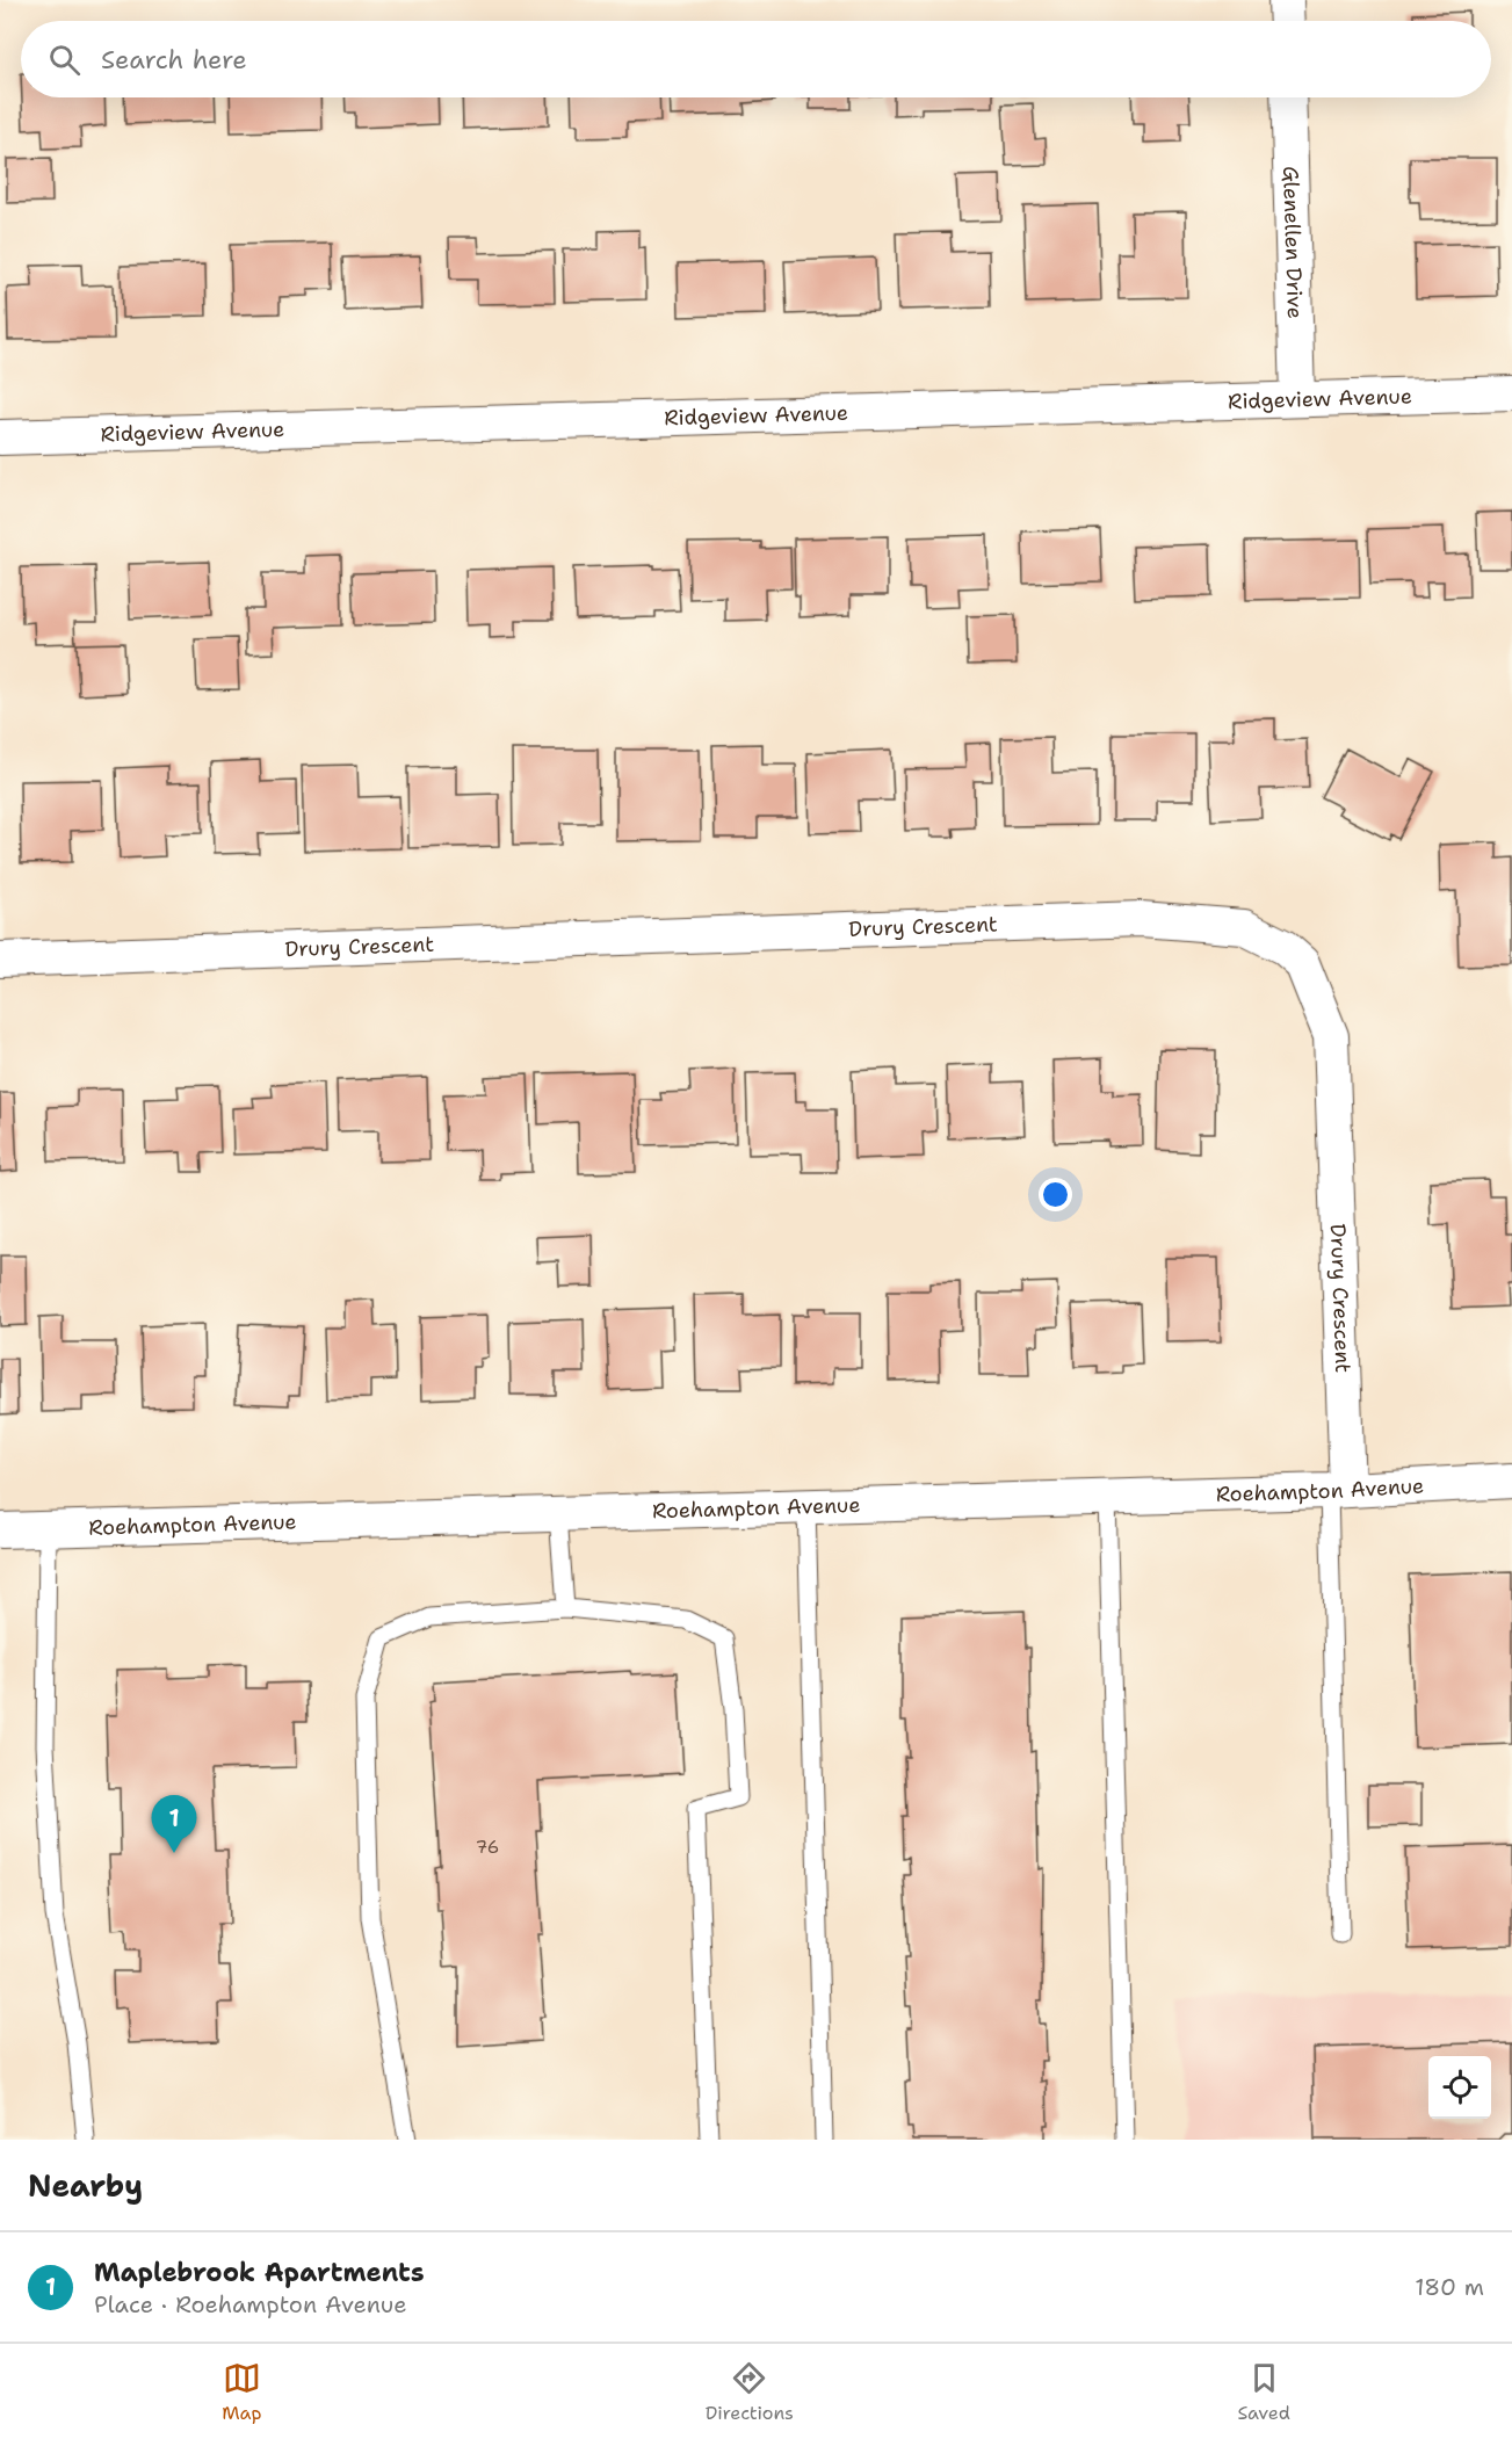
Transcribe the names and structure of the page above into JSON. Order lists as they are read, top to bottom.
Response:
{
  "streets": {
    "street": [
      "Glenellen Drive",
      "Ridgeview Avenue",
      "Drury Crescent",
      "Roehampton Avenue"
    ]
  },
  "crossings": [
    ["Glenellen Drive", "Ridgeview Avenue"],
    ["Drury Crescent", "Roehampton Avenue"]
  ],
  "house_numbers": ["76"],
  "page": {
    "search": "Search here",
    "pins": "1",
    "heading": "Nearby",
    "list": [
      {
        "mark": "1",
        "name": "Maplebrook Apartments",
        "note": "Place · Roehampton Avenue",
        "value": "180 m"
      }
    ],
    "nav": ["Map", "Directions", "Saved"]
  }
}
